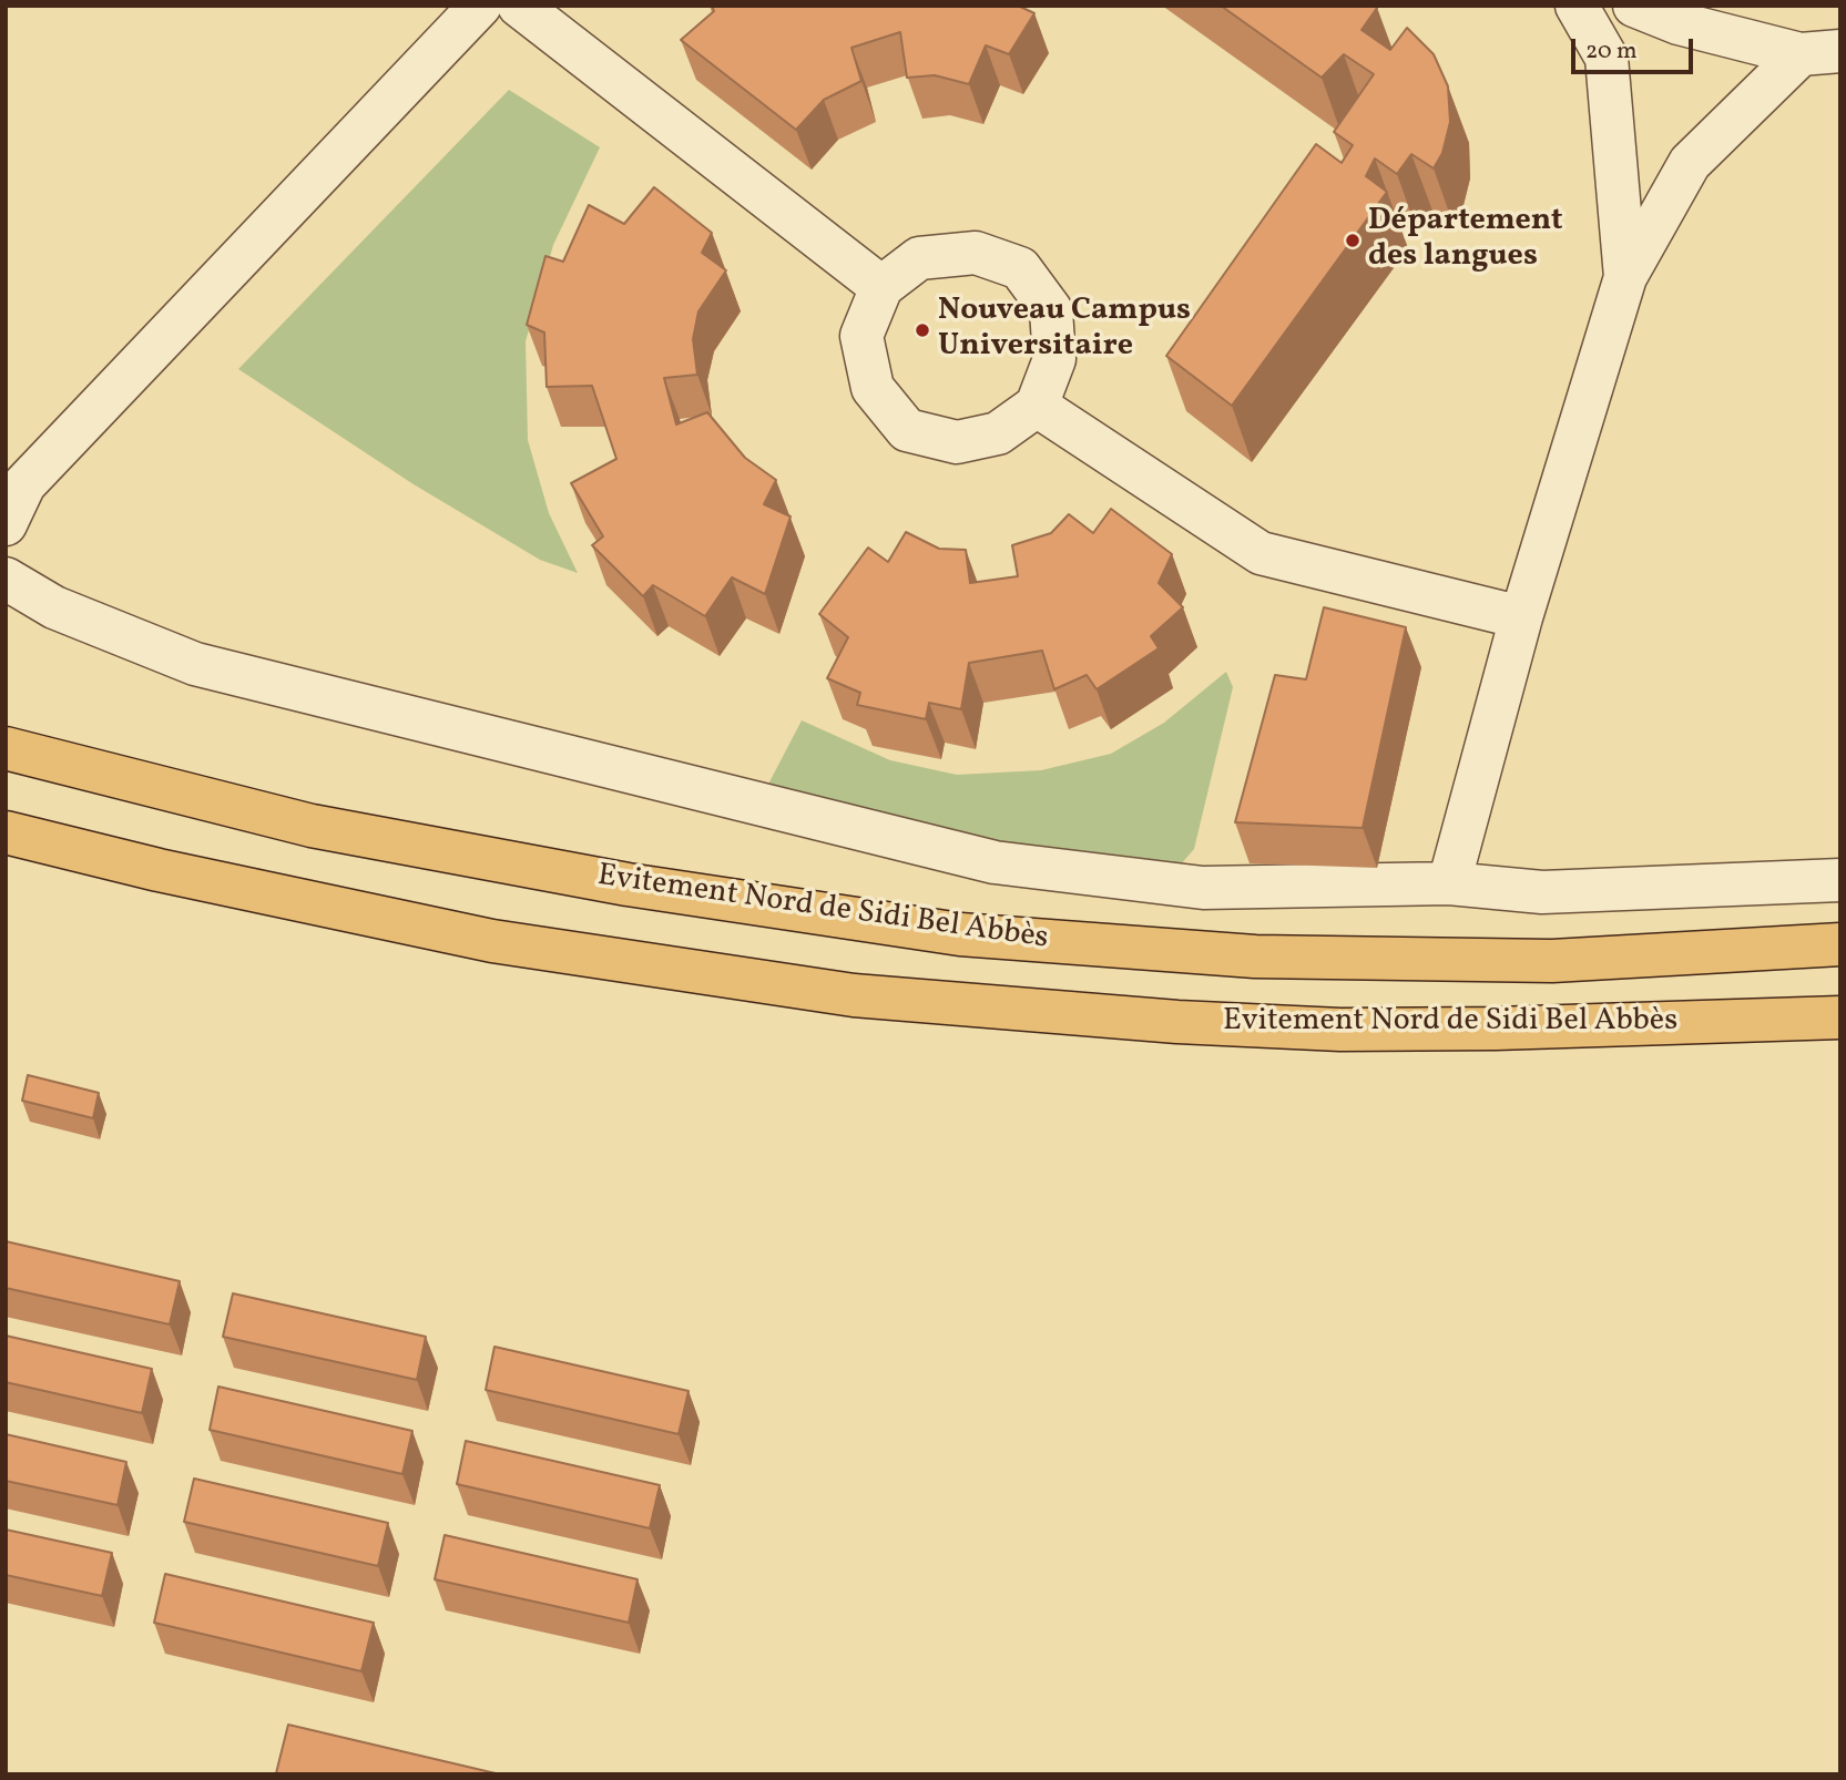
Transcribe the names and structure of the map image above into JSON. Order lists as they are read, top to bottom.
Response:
{
  "streets": {
    "highway": ["Evitement Nord de Sidi Bel Abbès"]
  },
  "places": ["Département des langues", "Nouveau Campus Universitaire"],
  "scale_bar": "20 m"
}
